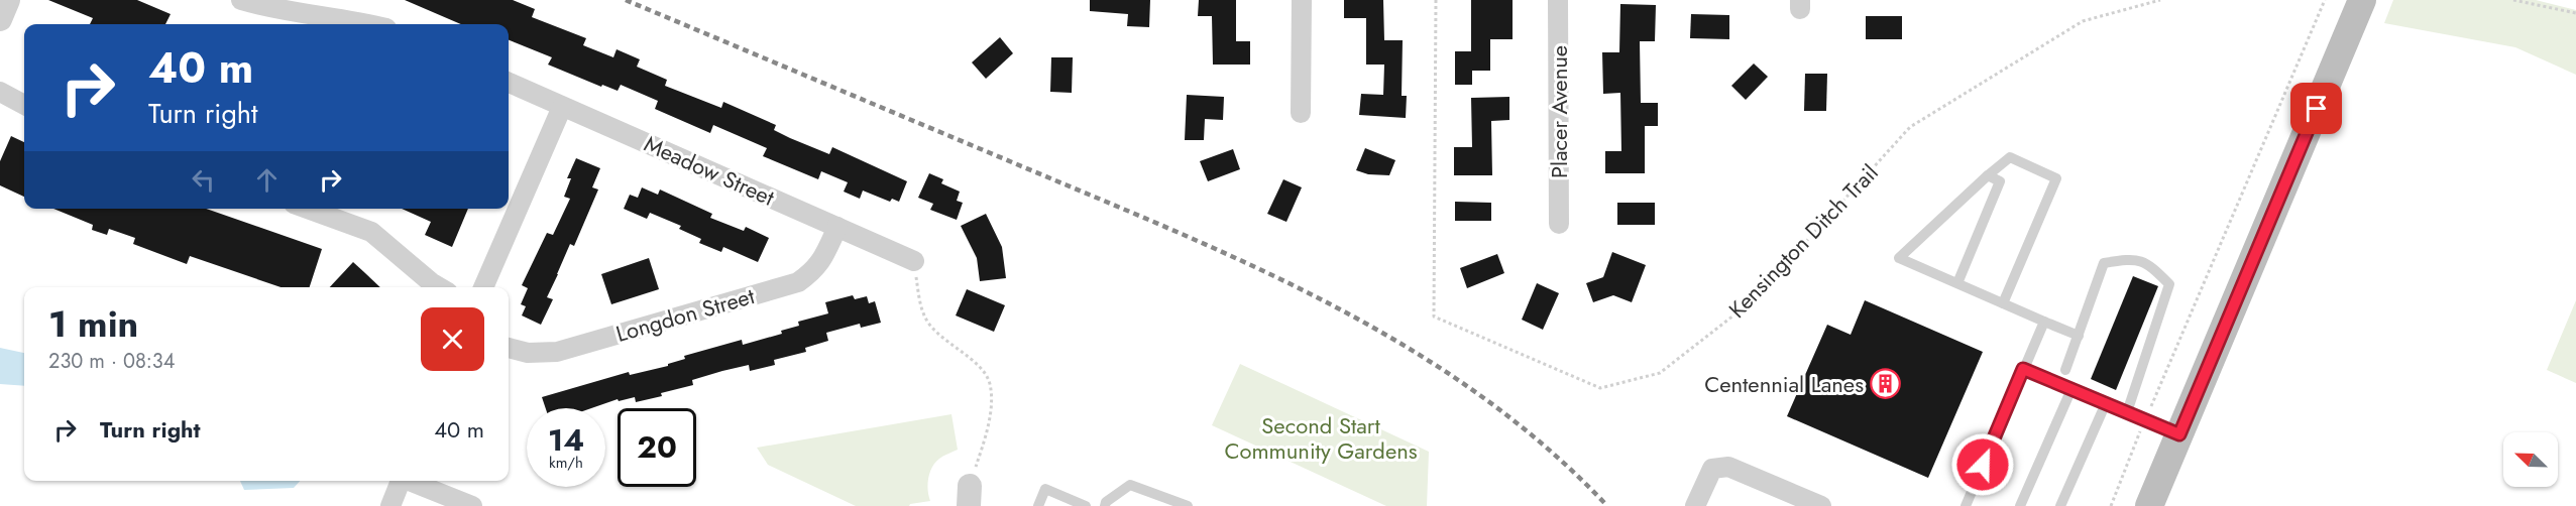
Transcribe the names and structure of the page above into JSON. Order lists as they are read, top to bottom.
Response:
{
  "streets": {
    "street": ["Placer Avenue", "Meadow Street", "Longdon Street"],
    "path": ["Kensington Ditch Trail"]
  },
  "crossings": [
    ["Meadow Street", "Longdon Street"]
  ],
  "parks": ["Second Start Community Gardens"],
  "places": {
    "building": ["Centennial Lanes"]
  },
  "north": "top left",
  "page": {
    "turn": ["40 m", "Turn right"],
    "heading": ["1 min", "230 m · 08:34"],
    "list": [
      {
        "name": "Turn right",
        "value": "40 m"
      }
    ],
    "speed": "14 km/h",
    "limit": "20"
  }
}
